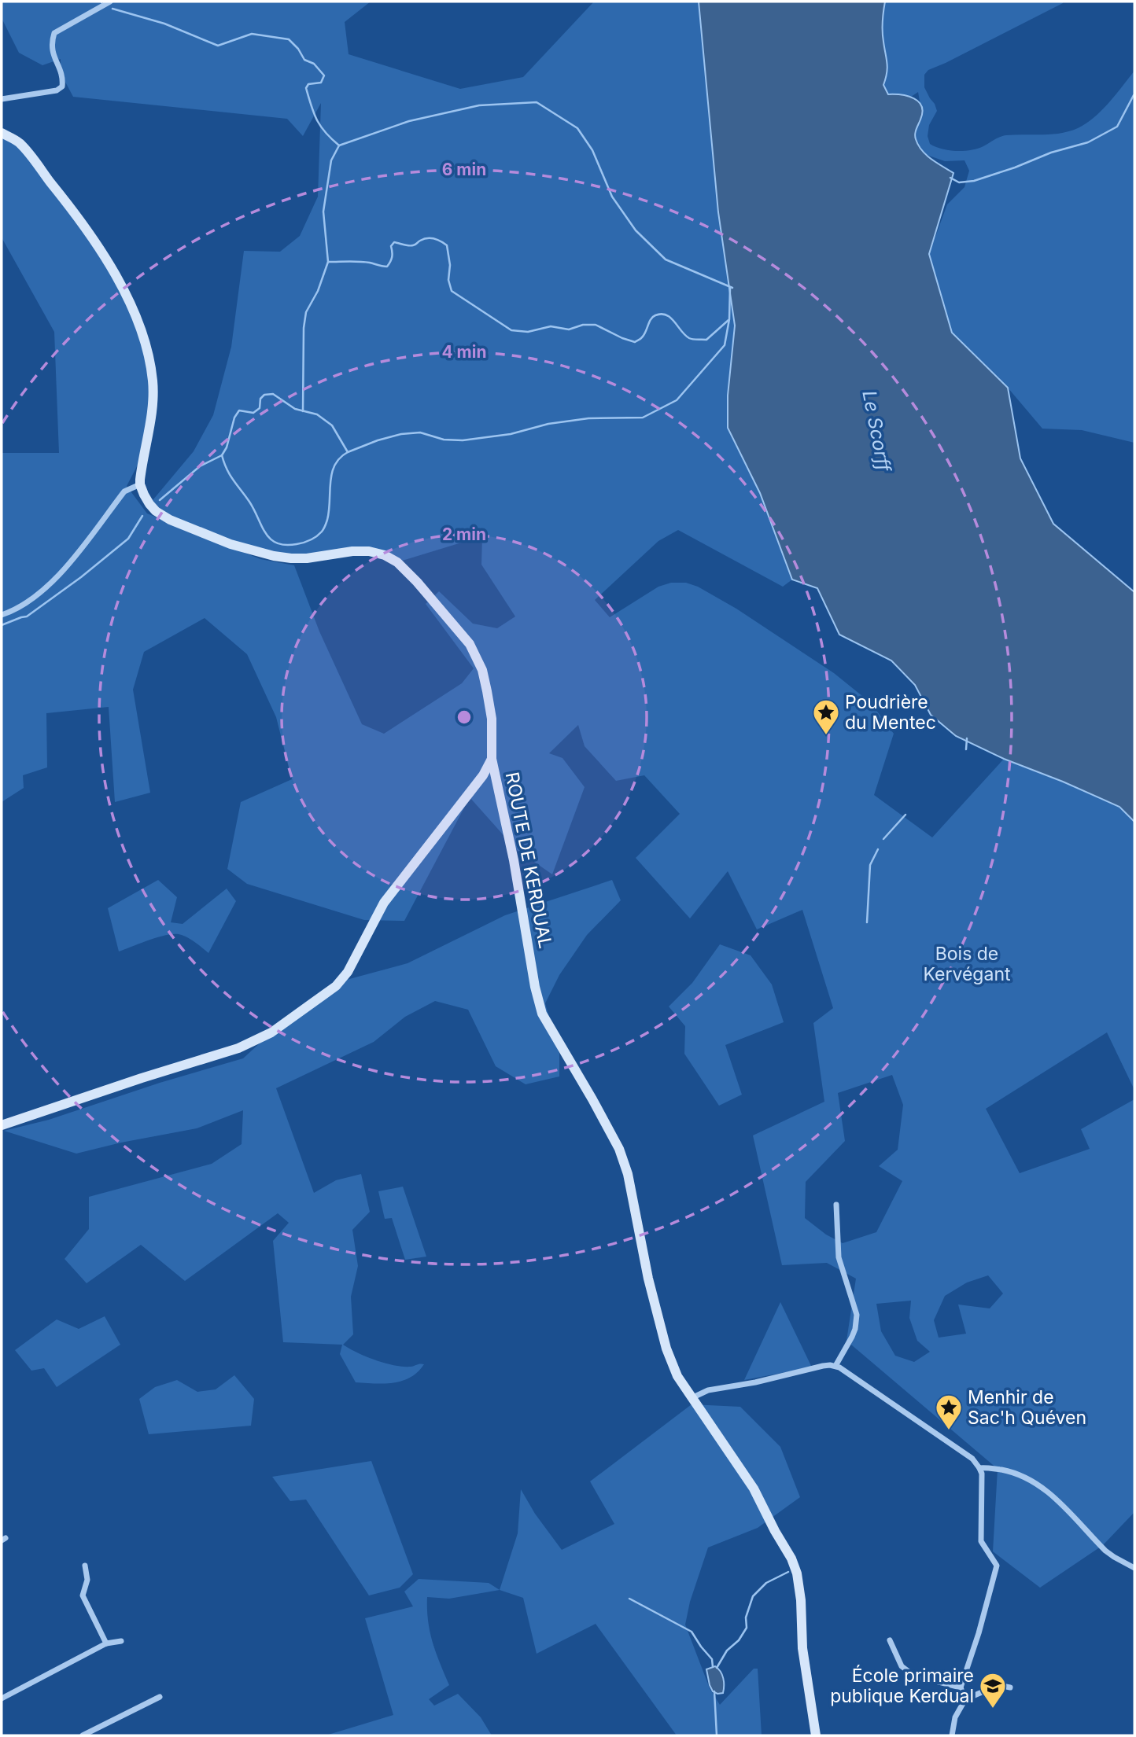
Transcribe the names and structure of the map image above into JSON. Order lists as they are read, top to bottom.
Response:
{
  "streets": {
    "street": ["ROUTE DE KERDUAL"]
  },
  "water": ["Le Scorff"],
  "parks": ["Bois de Kervégant"],
  "places": {
    "place": ["Poudrière du Mentec", "Menhir de Sac'h Quéven"],
    "school or university": ["École primaire publique Kerdual"]
  },
  "rings": ["6 min", "4 min", "2 min"]
}
